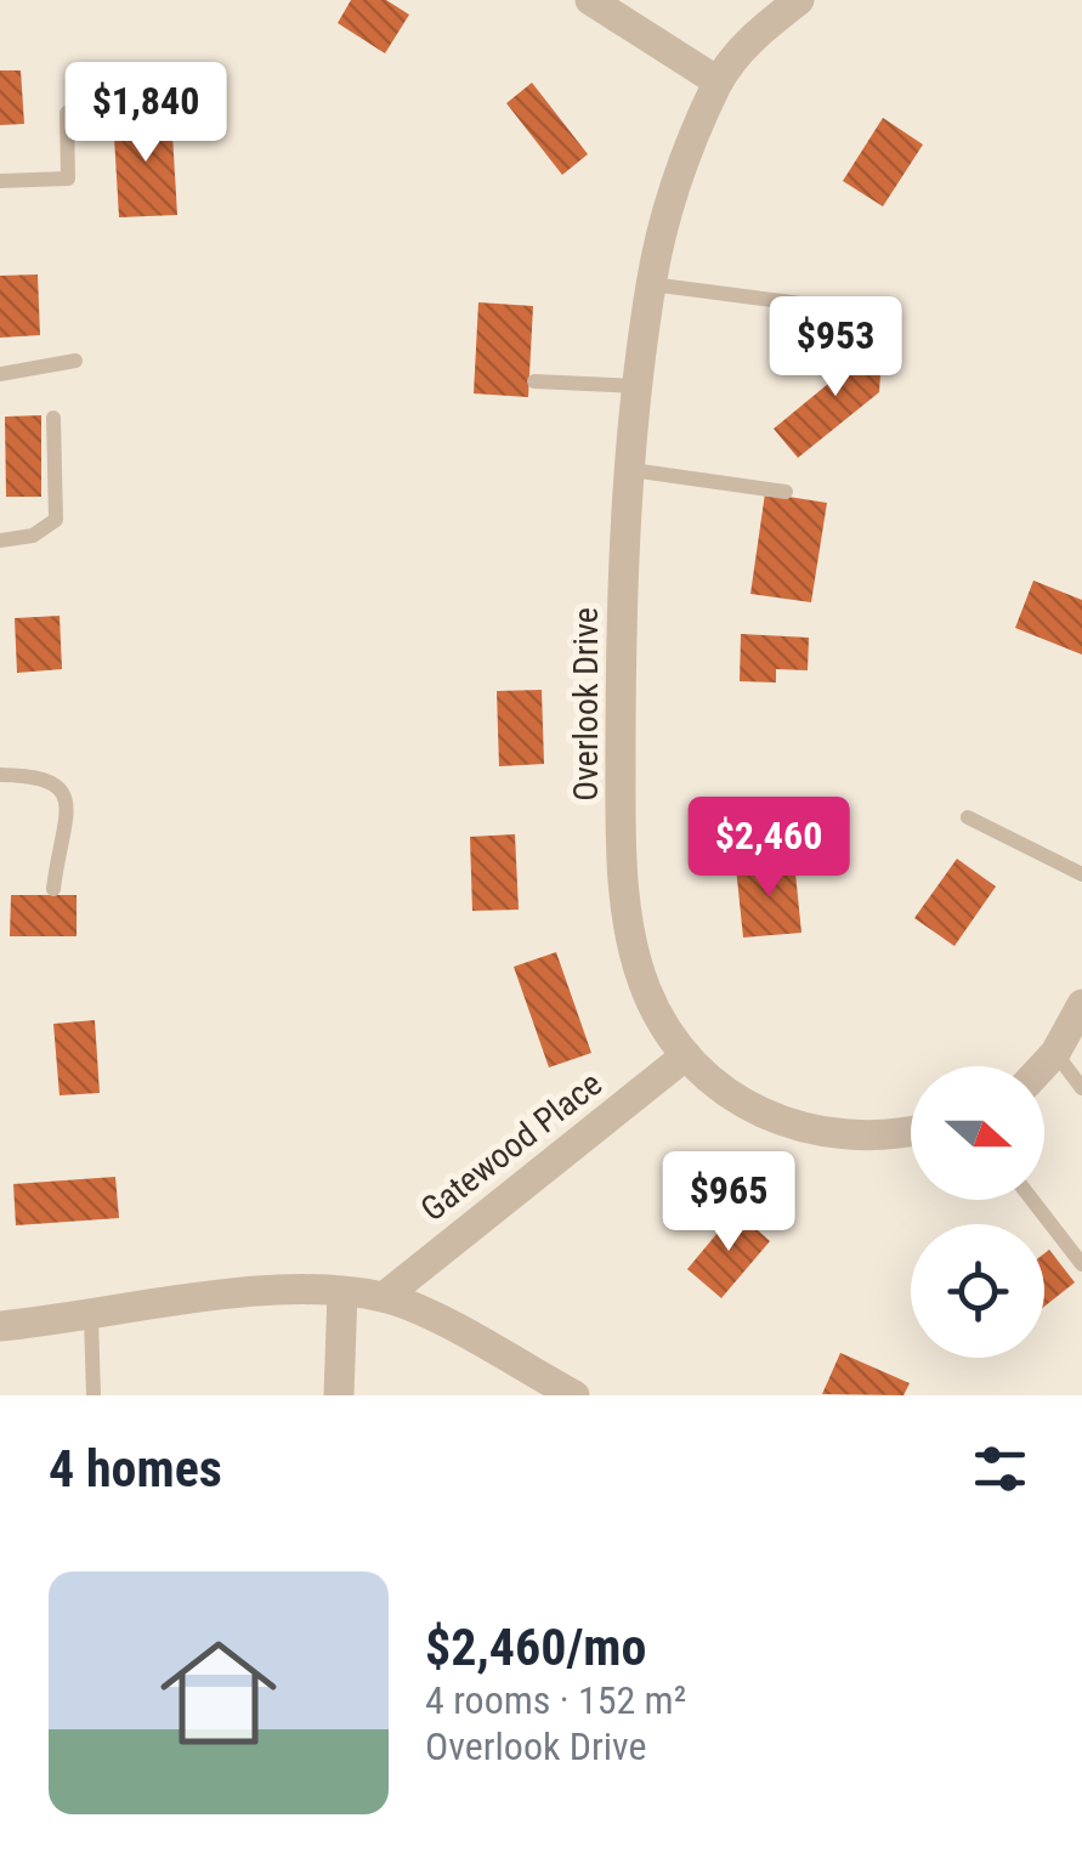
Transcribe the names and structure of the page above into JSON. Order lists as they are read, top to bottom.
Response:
{
  "streets": {
    "street": ["Overlook Drive", "Gatewood Place"]
  },
  "crossings": [
    ["Overlook Drive", "Gatewood Place"]
  ],
  "north": "right",
  "page": {
    "price": [
      "$1,840",
      "$953",
      "$2,460",
      "$965"
    ],
    "heading": "4 homes",
    "list": [
      {
        "name": "$2,460/mo",
        "note": "4 rooms · 152 m² · Overlook Drive"
      }
    ]
  }
}
